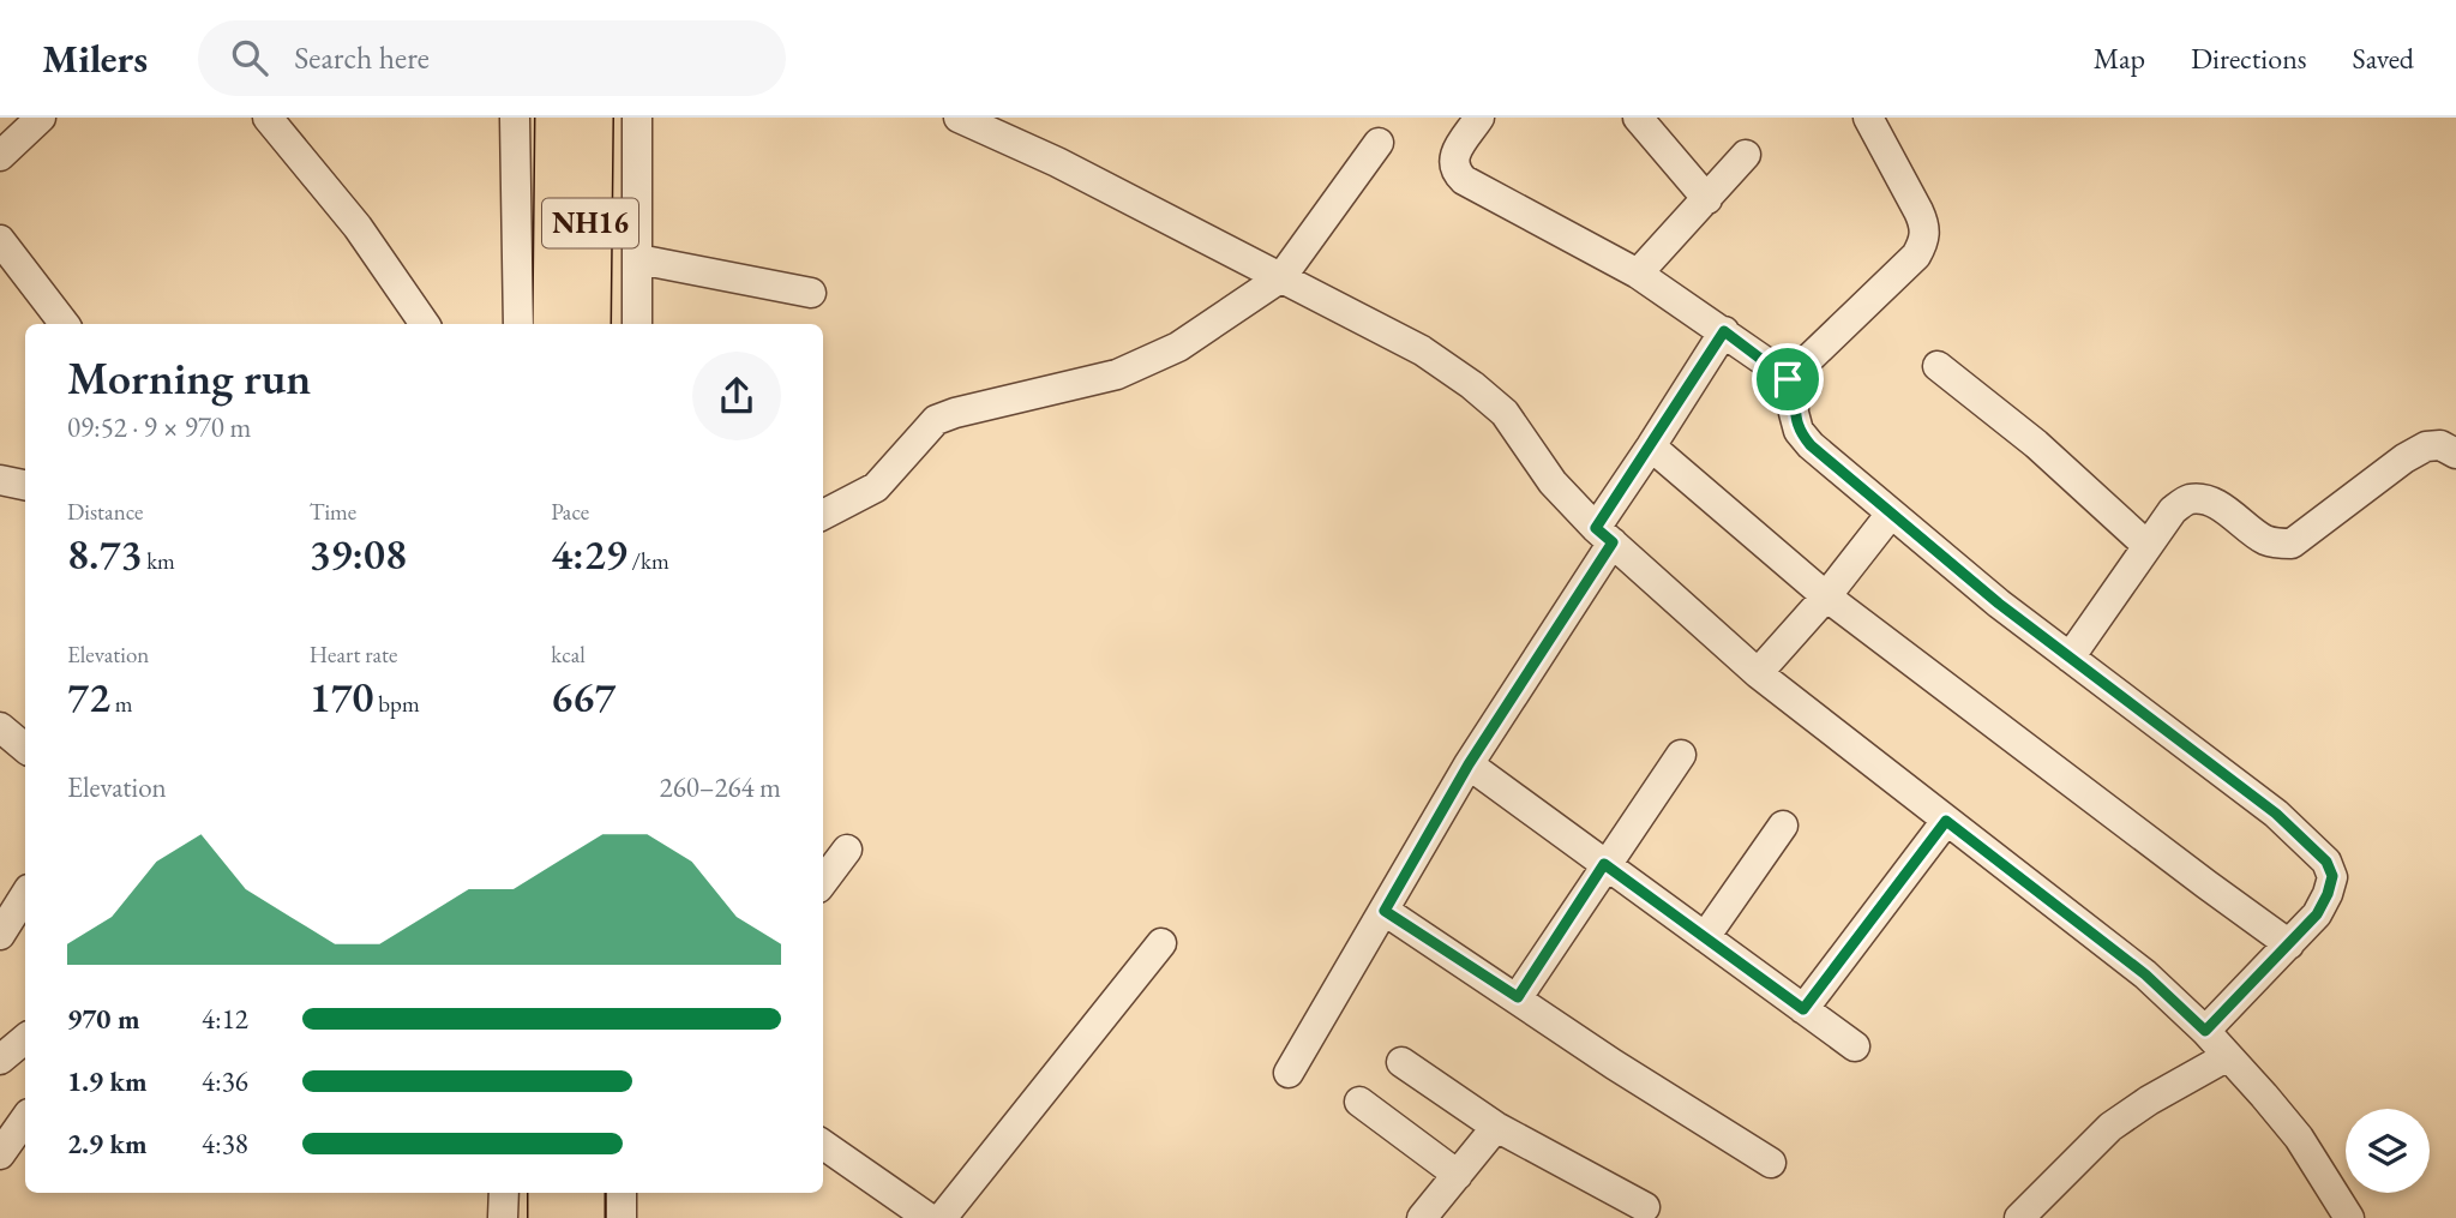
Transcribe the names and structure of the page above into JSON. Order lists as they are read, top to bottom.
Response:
{
  "streets": {
    "highway": ["NH16"]
  },
  "page": {
    "header": "Milers",
    "search": "Search here",
    "nav": ["Map", "Directions", "Saved"],
    "heading": ["Morning run", "09:52 · 9 × 970 m"],
    "stats": [
      ["Distance", "8.73 km"],
      ["Time", "39:08"],
      ["Pace", "4:29 /km"],
      ["Elevation", "72 m"],
      ["Heart rate", "170 bpm"],
      ["kcal", "667"]
    ],
    "chart": ["Elevation", "260–264 m"],
    "list": [
      {
        "name": "970 m",
        "note": "4:12"
      },
      {
        "name": "1.9 km",
        "note": "4:36"
      },
      {
        "name": "2.9 km",
        "note": "4:38"
      }
    ]
  }
}
